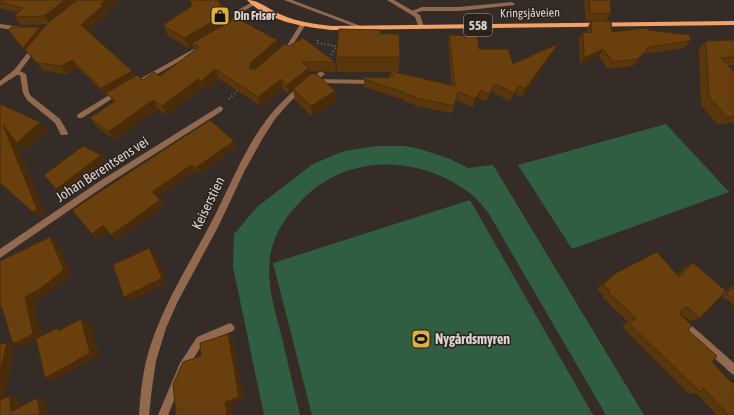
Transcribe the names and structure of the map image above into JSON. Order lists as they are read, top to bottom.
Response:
{
  "streets": {
    "main road": ["Kringsjåveien", "558"],
    "street": ["Johan Berentsens vei", "Keiserstien"]
  },
  "places": {
    "shop": ["Din Frisør"],
    "sports": ["Nygårdsmyren"]
  }
}
